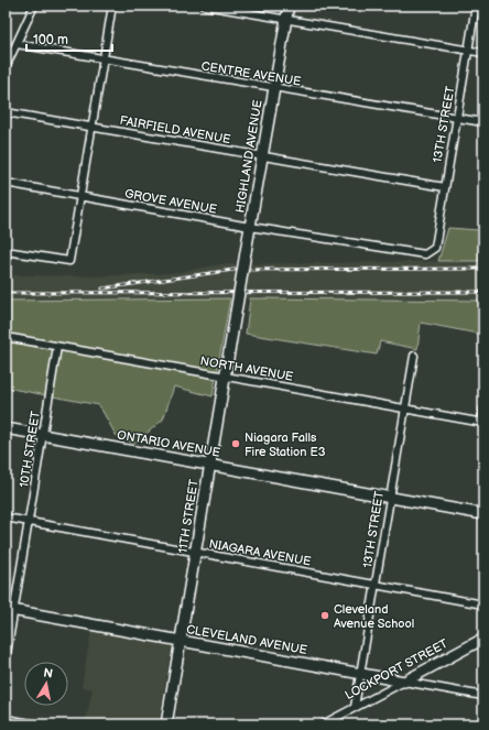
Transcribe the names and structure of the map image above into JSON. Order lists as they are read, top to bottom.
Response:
{
  "streets": {
    "street": [
      "CENTRE AVENUE",
      "13TH STREET",
      "FAIRFIELD AVENUE",
      "HIGHLAND AVENUE",
      "GROVE AVENUE",
      "NORTH AVENUE",
      "ONTARIO AVENUE",
      "10TH STREET",
      "11TH STREET",
      "NIAGARA AVENUE",
      "CLEVELAND AVENUE",
      "LOCKPORT STREET"
    ]
  },
  "crossings": [
    ["CENTRE AVENUE", "13TH STREET"],
    ["CENTRE AVENUE", "HIGHLAND AVENUE"],
    ["13TH STREET", "FAIRFIELD AVENUE"],
    ["13TH STREET", "GROVE AVENUE"],
    ["13TH STREET", "NORTH AVENUE"],
    ["13TH STREET", "ONTARIO AVENUE"],
    ["13TH STREET", "NIAGARA AVENUE"],
    ["13TH STREET", "CLEVELAND AVENUE"],
    ["13TH STREET", "LOCKPORT STREET"],
    ["FAIRFIELD AVENUE", "HIGHLAND AVENUE"],
    ["HIGHLAND AVENUE", "GROVE AVENUE"],
    ["HIGHLAND AVENUE", "11TH STREET"],
    ["NORTH AVENUE", "10TH STREET"],
    ["NORTH AVENUE", "11TH STREET"],
    ["ONTARIO AVENUE", "10TH STREET"],
    ["ONTARIO AVENUE", "11TH STREET"],
    ["10TH STREET", "NIAGARA AVENUE"],
    ["10TH STREET", "CLEVELAND AVENUE"],
    ["11TH STREET", "NIAGARA AVENUE"],
    ["11TH STREET", "CLEVELAND AVENUE"],
    ["CLEVELAND AVENUE", "LOCKPORT STREET"]
  ],
  "places": ["Niagara Falls Fire Station E3", "Cleveland Avenue School"],
  "scale_bar": "100 m",
  "north": "top"
}
